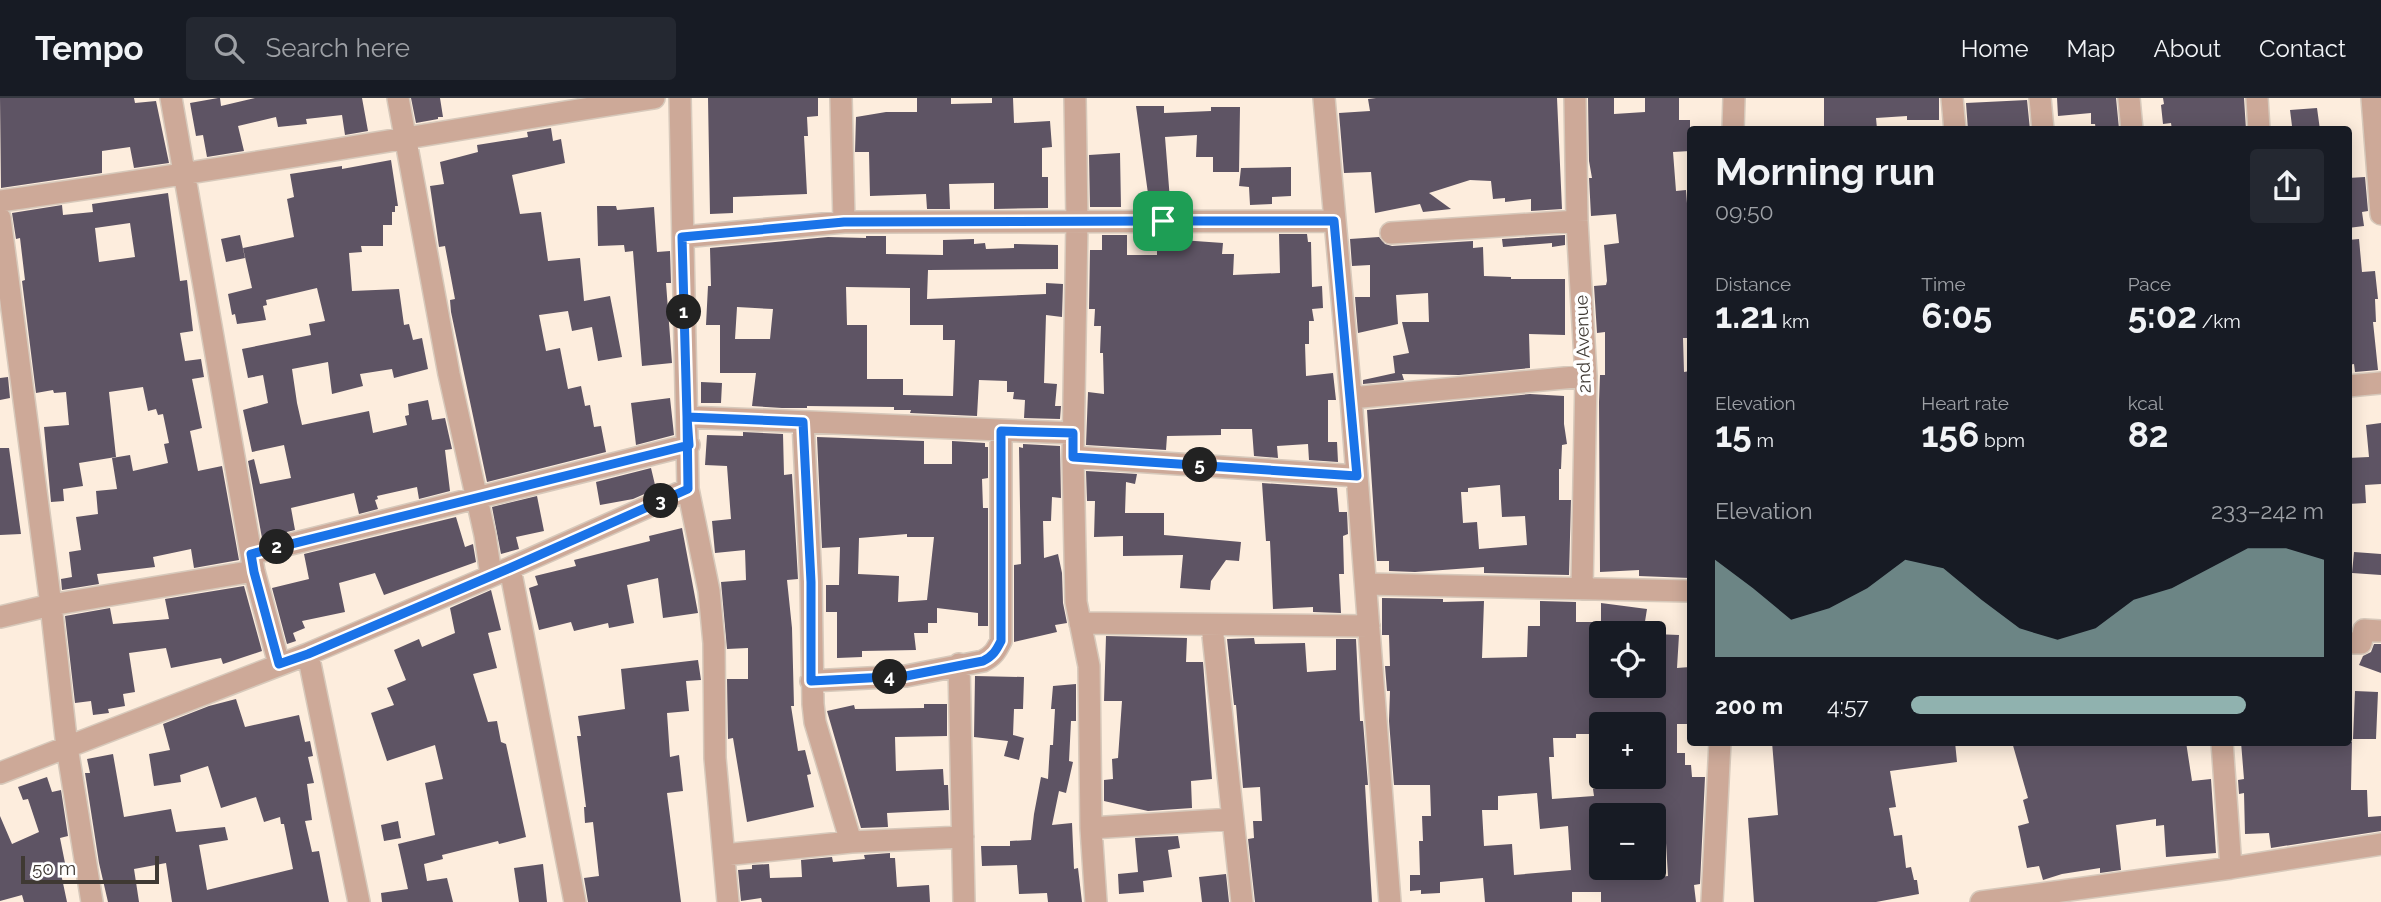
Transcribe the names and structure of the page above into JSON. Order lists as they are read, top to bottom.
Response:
{
  "streets": {
    "street": ["2nd Avenue"]
  },
  "scale_bar": "50 m",
  "page": {
    "header": "Tempo",
    "search": "Search here",
    "nav": [
      "Home",
      "Map",
      "About",
      "Contact"
    ],
    "heading": ["Morning run", "09:50"],
    "stats": [
      ["Distance", "1.21 km"],
      ["Time", "6:05"],
      ["Pace", "5:02 /km"],
      ["Elevation", "15 m"],
      ["Heart rate", "156 bpm"],
      ["kcal", "82"]
    ],
    "pins": [
      "1",
      "5",
      "3",
      "2",
      "4"
    ],
    "chart": ["Elevation", "233–242 m"],
    "map_buttons": ["+", "−"],
    "list": [
      {
        "name": "200 m",
        "note": "4:57"
      }
    ],
    "scale": "50 m"
  }
}
